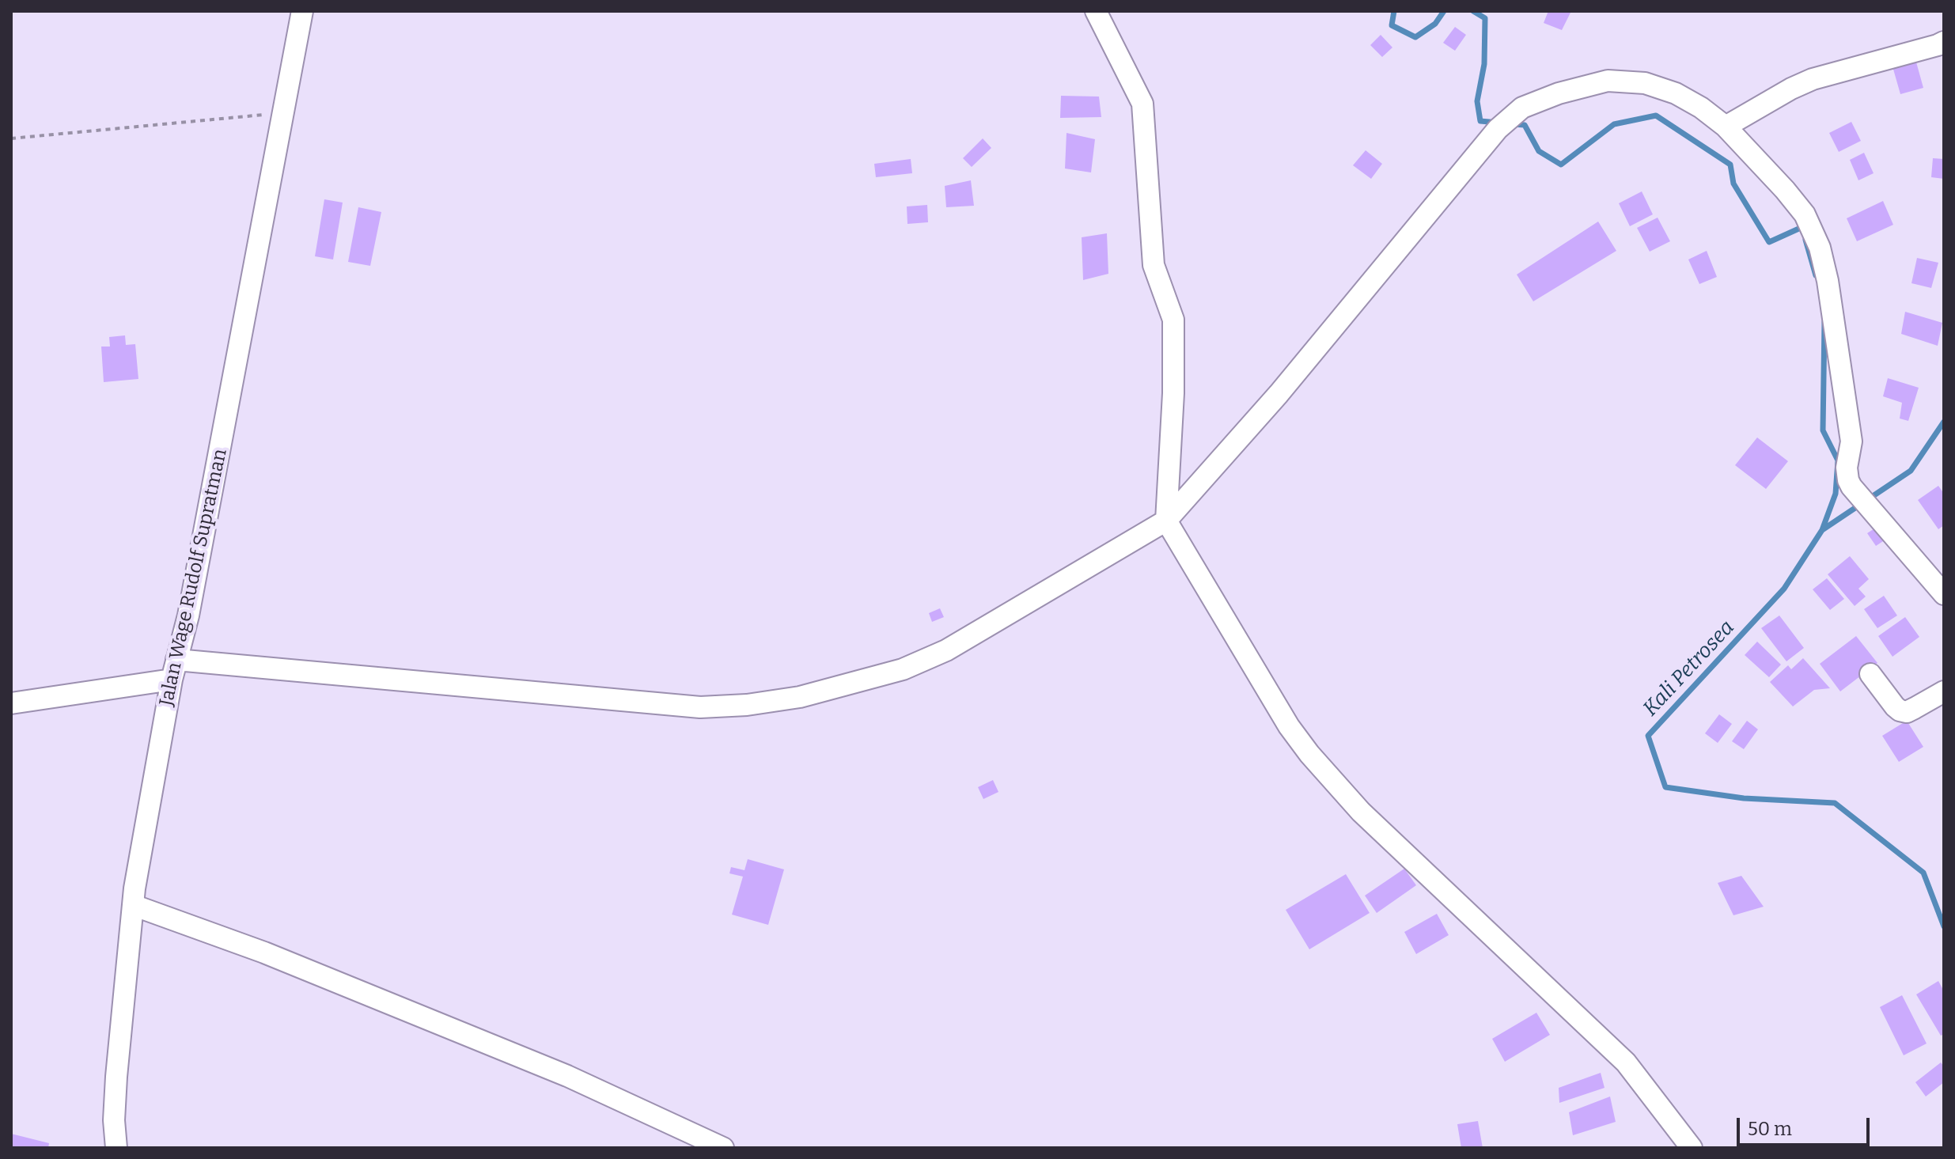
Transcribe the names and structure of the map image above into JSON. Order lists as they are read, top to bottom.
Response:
{
  "streets": {
    "street": ["Jalan Wage Rudolf Supratman"]
  },
  "water": ["Kali Petrosea"],
  "scale_bar": "50 m"
}
